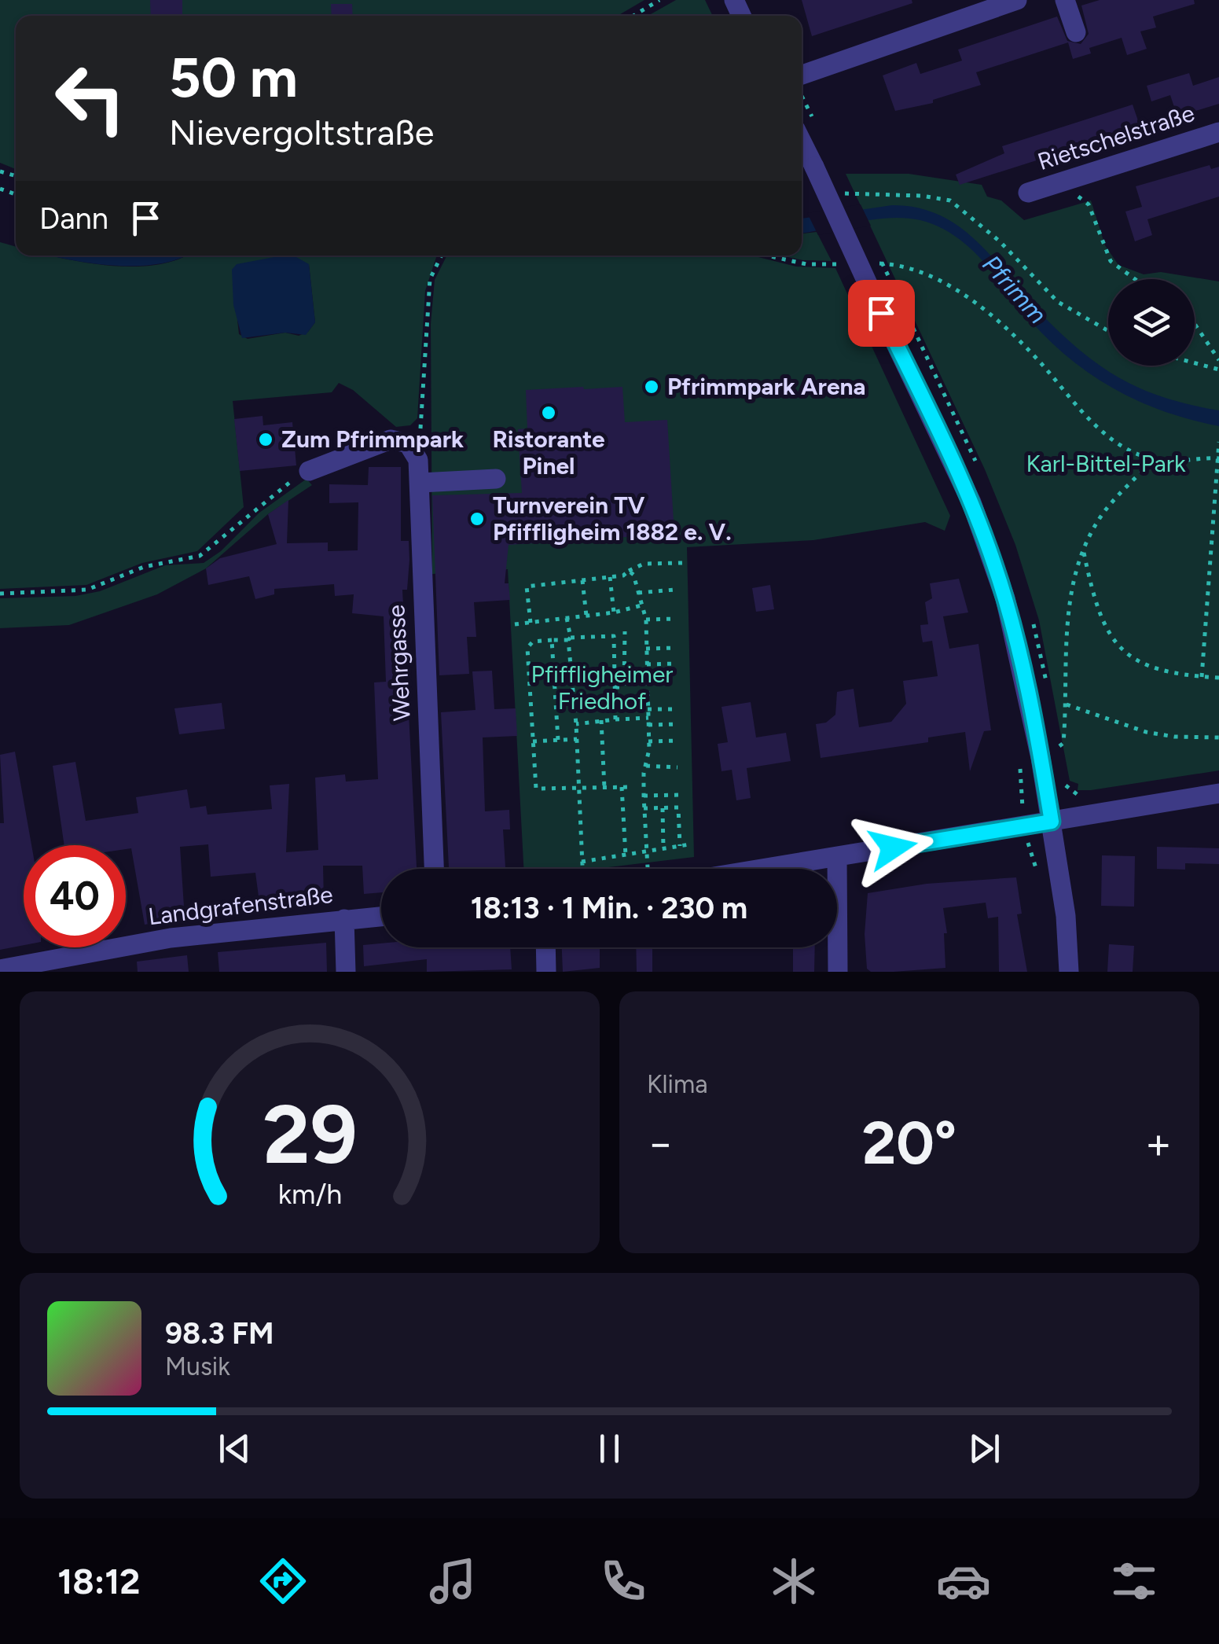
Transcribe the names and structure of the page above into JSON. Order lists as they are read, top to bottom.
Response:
{
  "streets": {
    "street": ["Rietschelstraße", "Wehrgasse", "Landgrafenstraße"]
  },
  "water": ["Pfrimm"],
  "parks": ["Karl-Bittel-Park", "Pfiffligheimer Friedhof"],
  "places": [
    "Pfrimmpark Arena",
    "Ristorante Pinel",
    "Zum Pfrimmpark",
    "Turnverein TV Pfiffligheim 1882 e. V."
  ],
  "page": {
    "turn": ["50 m", "Nievergoltstraße"],
    "then": "Dann",
    "limit": "40",
    "trip": "18:13 · 1 Min. · 230 m",
    "tile": "Klima",
    "heat": ["−", "20°", "+"],
    "song": ["98.3 FM", "Musik"],
    "tabs": "18:12",
    "gauge": ["29", "km/h"]
  }
}
